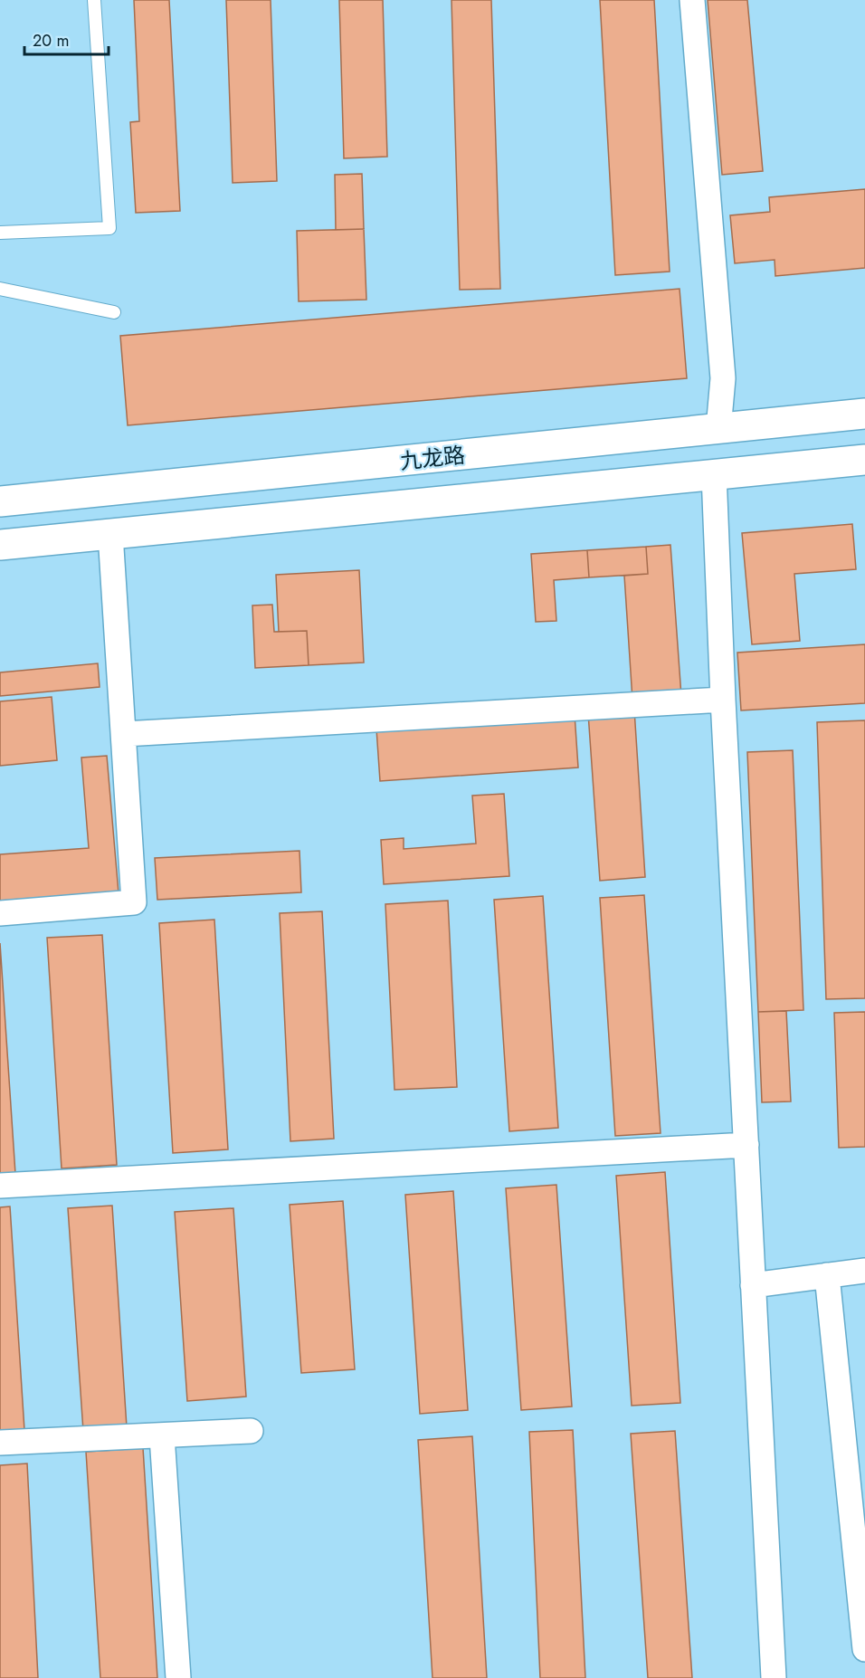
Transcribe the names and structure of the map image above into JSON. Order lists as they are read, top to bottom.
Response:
{
  "streets": {
    "main road": ["九龙路"]
  },
  "scale_bar": "20 m"
}
